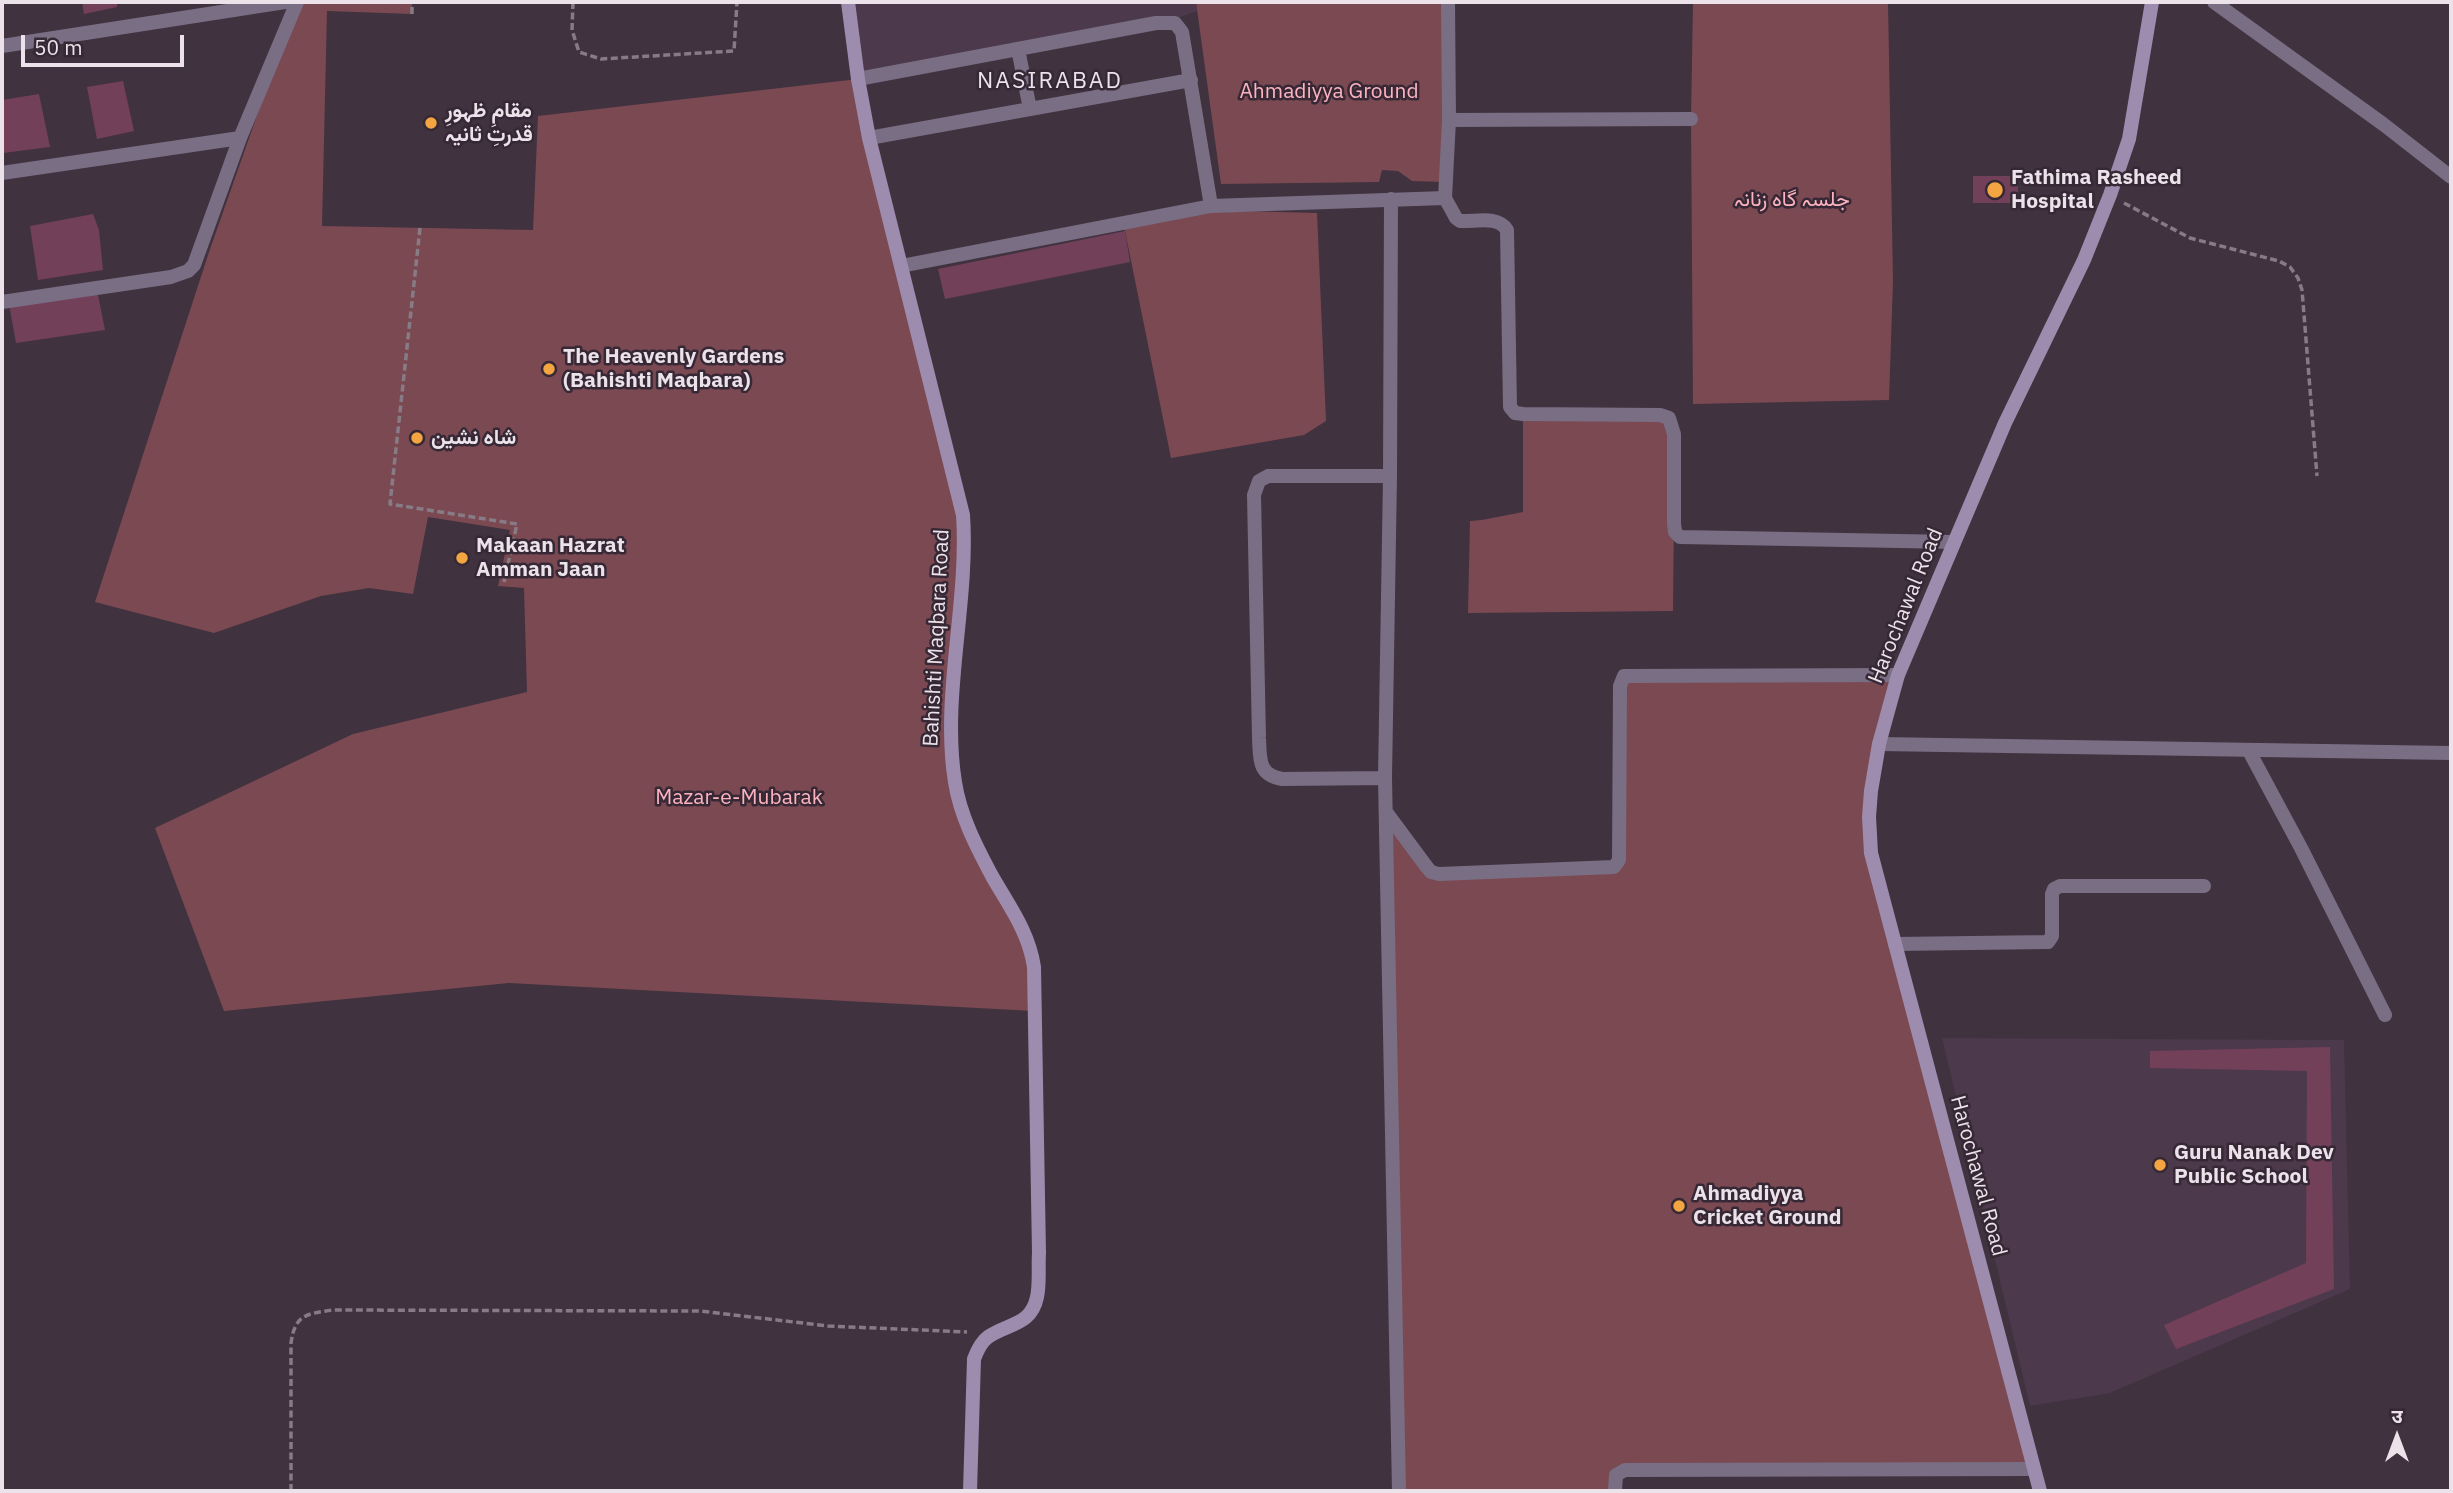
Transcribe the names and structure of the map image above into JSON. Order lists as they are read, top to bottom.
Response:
{
  "streets": {
    "main road": ["Harochawal Road", "Bahishti Maqbara Road"]
  },
  "districts": ["NASIRABAD"],
  "parks": ["Ahmadiyya Ground", "جلسہ گاہ زنانہ", "Mazar-e-Mubarak"],
  "places": [
    "مقامِ ظہورِ قدرتِ ثانیہ",
    "Fathima Rasheed Hospital",
    "The Heavenly Gardens (Bahishti Maqbara)",
    "شاہ نشین",
    "Makaan Hazrat Amman Jaan",
    "Guru Nanak Dev Public School",
    "Ahmadiyya Cricket Ground"
  ],
  "scale_bar": "50 m",
  "north": "top"
}
